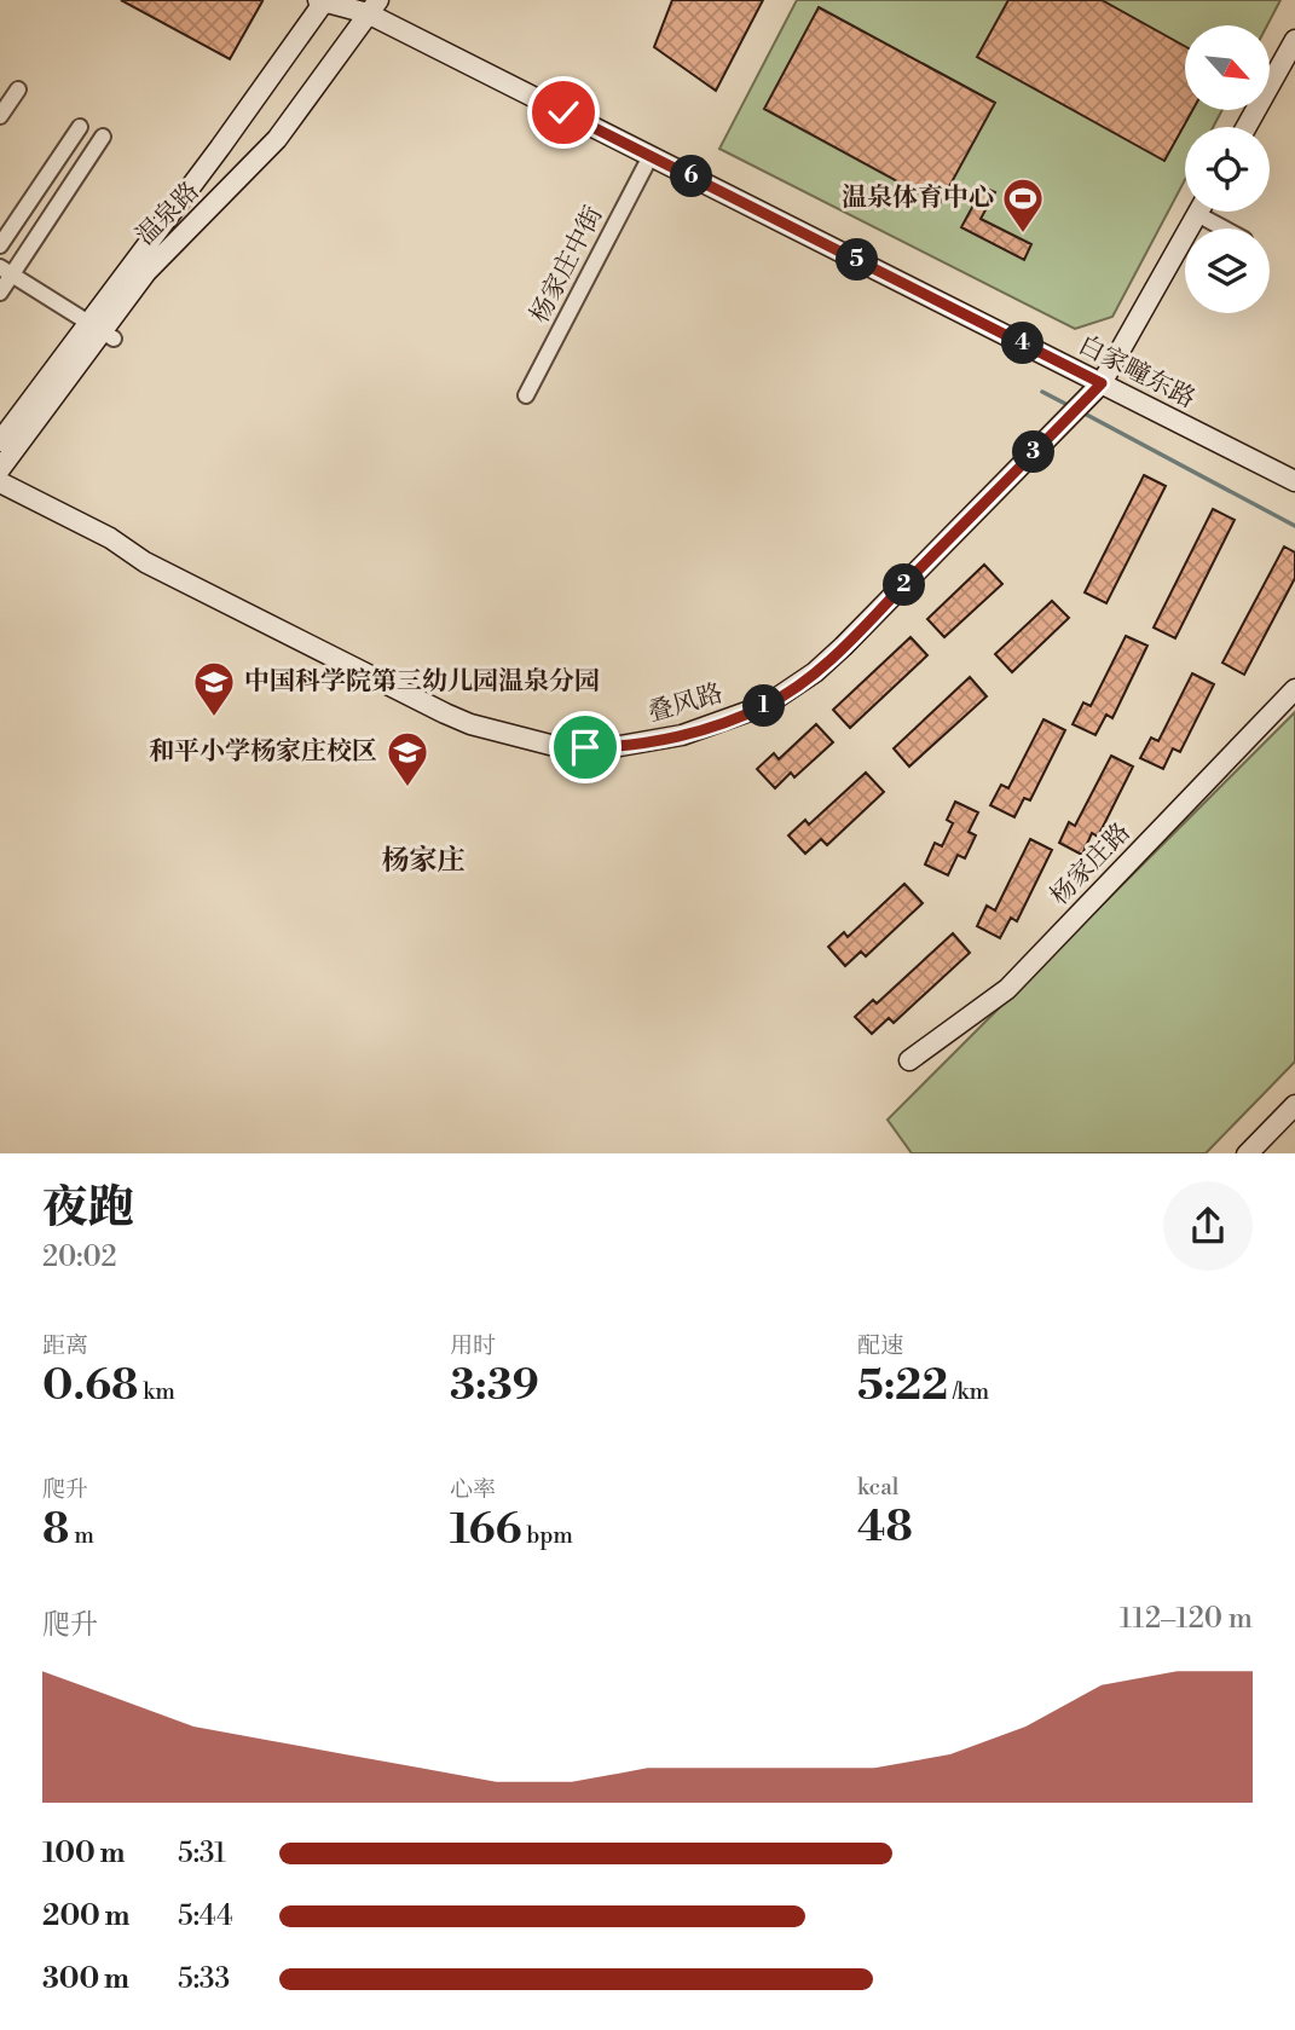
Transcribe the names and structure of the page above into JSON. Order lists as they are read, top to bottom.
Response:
{
  "streets": {
    "street": [
      "温泉路",
      "杨家庄中街",
      "白家疃东路",
      "叠风路",
      "杨家庄路"
    ]
  },
  "crossings": [
    ["温泉路", "白家疃东路"],
    ["杨家庄中街", "白家疃东路"],
    ["白家疃东路", "叠风路"]
  ],
  "districts": ["杨家庄"],
  "places": {
    "sports": ["温泉体育中心"],
    "school or university": ["中国科学院第三幼儿园温泉分园", "和平小学杨家庄校区"]
  },
  "north": "bottom right",
  "page": {
    "pins": [
      "6",
      "5",
      "4",
      "3",
      "2",
      "1"
    ],
    "heading": ["夜跑", "20:02"],
    "stats": [
      ["距离", "0.68 km"],
      ["用时", "3:39"],
      ["配速", "5:22 /km"],
      ["爬升", "8 m"],
      ["心率", "166 bpm"],
      ["kcal", "48"]
    ],
    "chart": ["爬升", "112–120 m"],
    "list": [
      {
        "name": "100 m",
        "note": "5:31"
      },
      {
        "name": "200 m",
        "note": "5:44"
      },
      {
        "name": "300 m",
        "note": "5:33"
      }
    ]
  }
}
